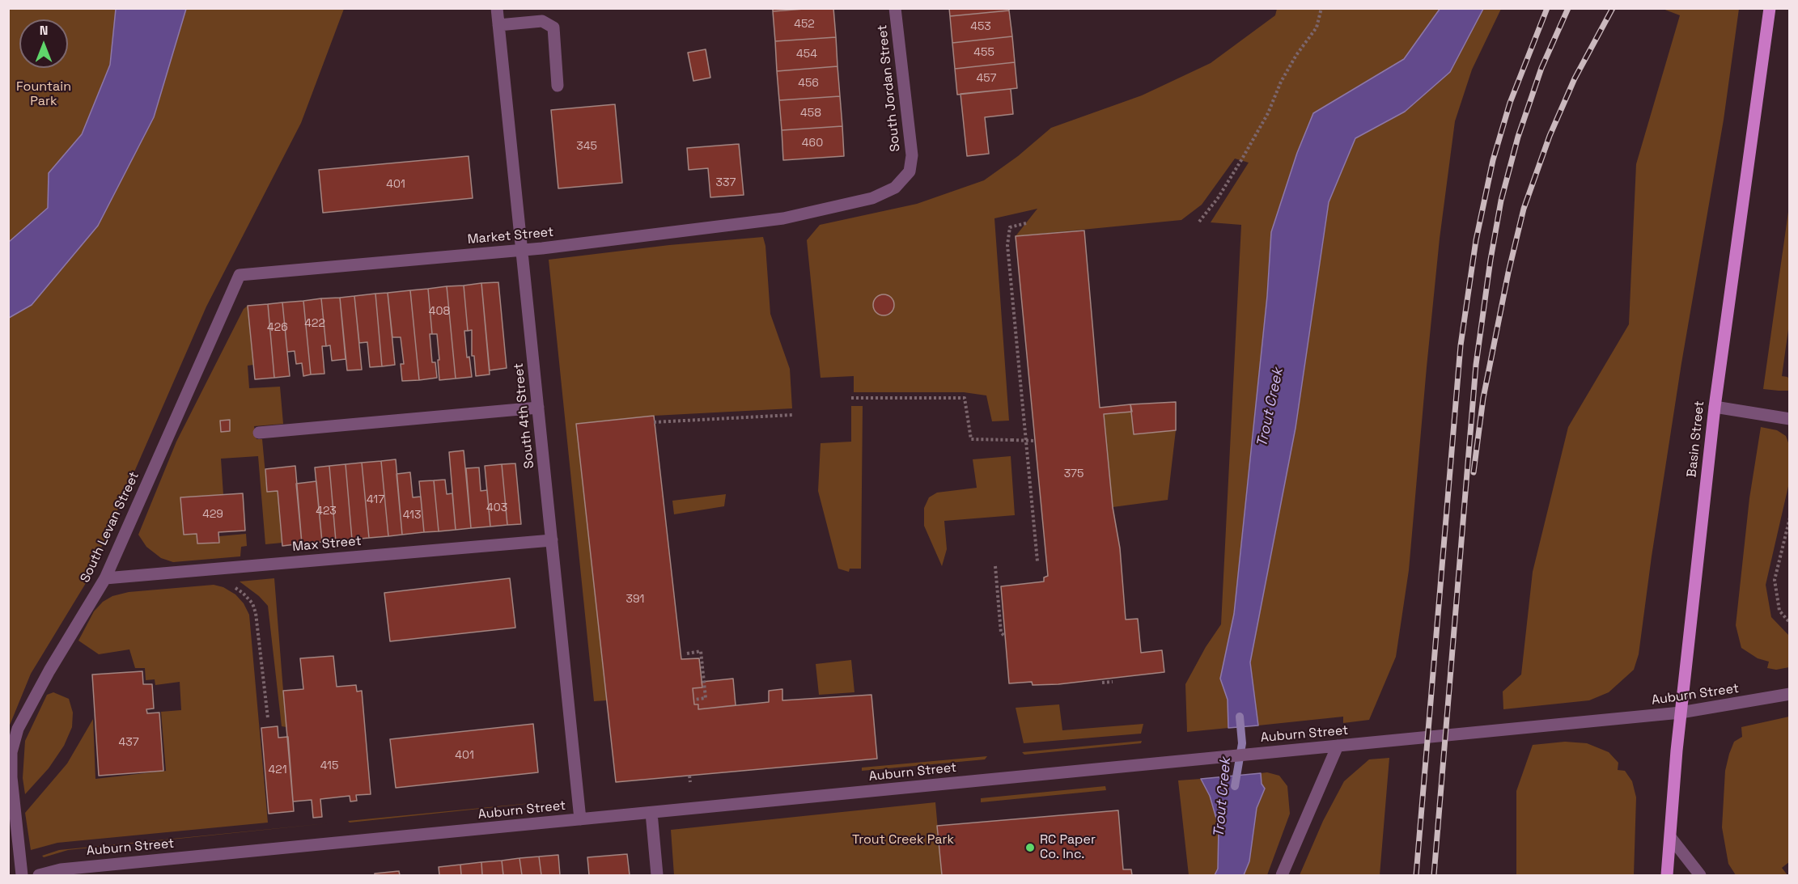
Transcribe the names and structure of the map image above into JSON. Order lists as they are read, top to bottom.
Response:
{
  "streets": {
    "main road": ["Basin Street"],
    "street": [
      "South Jordan Street",
      "Market Street",
      "South 4th Street",
      "South Levan Street",
      "Max Street",
      "Auburn Street"
    ]
  },
  "crossings": [
    ["South Jordan Street", "Market Street"],
    ["Market Street", "South 4th Street"],
    ["Market Street", "South Levan Street"],
    ["South 4th Street", "Max Street"],
    ["South 4th Street", "Auburn Street"],
    ["Basin Street", "Auburn Street"],
    ["South Levan Street", "Max Street"]
  ],
  "water": ["Trout Creek"],
  "parks": ["Fountain Park", "Trout Creek Park"],
  "places": ["RC Paper Co. Inc."],
  "house_numbers": [
    "452",
    "453",
    "455",
    "454",
    "457",
    "456",
    "458",
    "460",
    "345",
    "337",
    "401",
    "408",
    "422",
    "426",
    "375",
    "417",
    "403",
    "423",
    "429",
    "413",
    "391",
    "437",
    "401",
    "415",
    "421"
  ],
  "north": "top"
}
